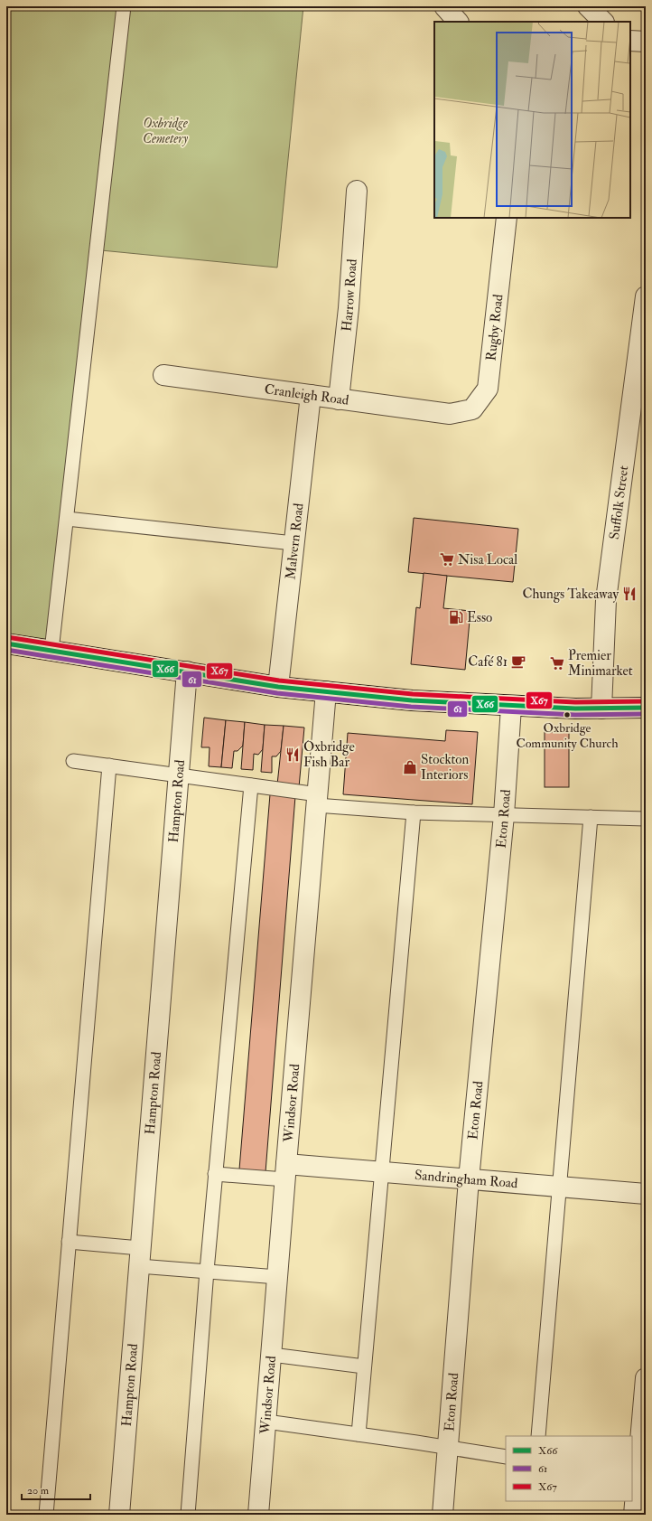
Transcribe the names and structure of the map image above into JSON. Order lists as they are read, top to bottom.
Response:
{
  "streets": {
    "street": [
      "Harrow Road",
      "Rugby Road",
      "Cranleigh Road",
      "Suffolk Street",
      "Malvern Road",
      "Hampton Road",
      "Eton Road",
      "Windsor Road",
      "Sandringham Road"
    ]
  },
  "crossings": [
    ["Harrow Road", "Cranleigh Road"],
    ["Rugby Road", "Cranleigh Road"],
    ["Cranleigh Road", "Malvern Road"],
    ["Eton Road", "Sandringham Road"],
    ["Windsor Road", "Sandringham Road"]
  ],
  "parks": ["Oxbridge Cemetery"],
  "places": {
    "supermarket": ["Nisa Local", "Premier Minimarket"],
    "restaurant": ["Chungs Takeaway", "Oxbridge Fish Bar"],
    "fuel station": ["Esso"],
    "cafe": ["Café 81"],
    "other": ["Oxbridge Community Church"],
    "shop": ["Stockton Interiors"]
  },
  "lines": ["transit line X67", "transit line X66", "transit line 61"],
  "legend": ["X66", "61", "X67"],
  "scale_bar": "20 m"
}
